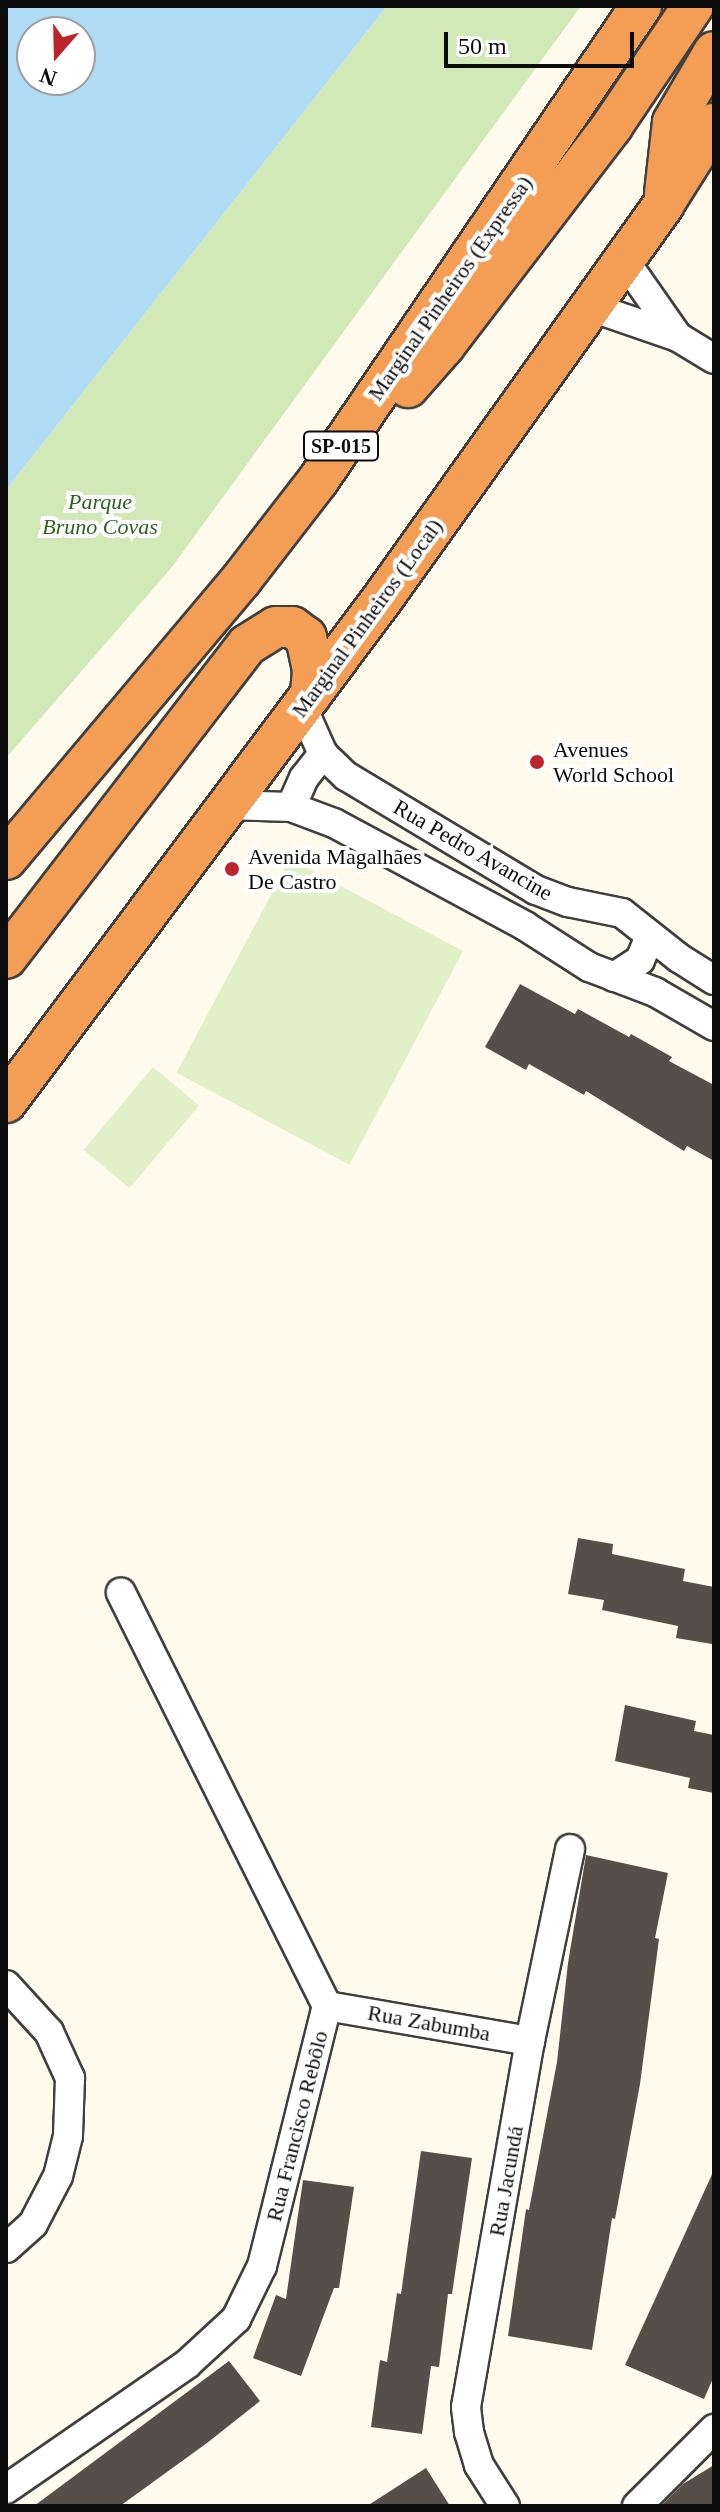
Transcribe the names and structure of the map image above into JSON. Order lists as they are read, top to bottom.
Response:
{
  "streets": {
    "highway": ["Marginal Pinheiros (Expressa)", "SP-015", "Marginal Pinheiros (Local)"],
    "street": [
      "Rua Pedro Avancine",
      "Rua Zabumba",
      "Rua Francisco Rebôlo",
      "Rua Jacundá"
    ]
  },
  "crossings": [
    ["Marginal Pinheiros (Local)", "Rua Pedro Avancine"],
    ["Rua Zabumba", "Rua Francisco Rebôlo"],
    ["Rua Zabumba", "Rua Jacundá"]
  ],
  "parks": ["Parque Bruno Covas"],
  "places": ["Avenues World School", "Avenida Magalhães De Castro"],
  "scale_bar": "50 m",
  "north": "bottom"
}
